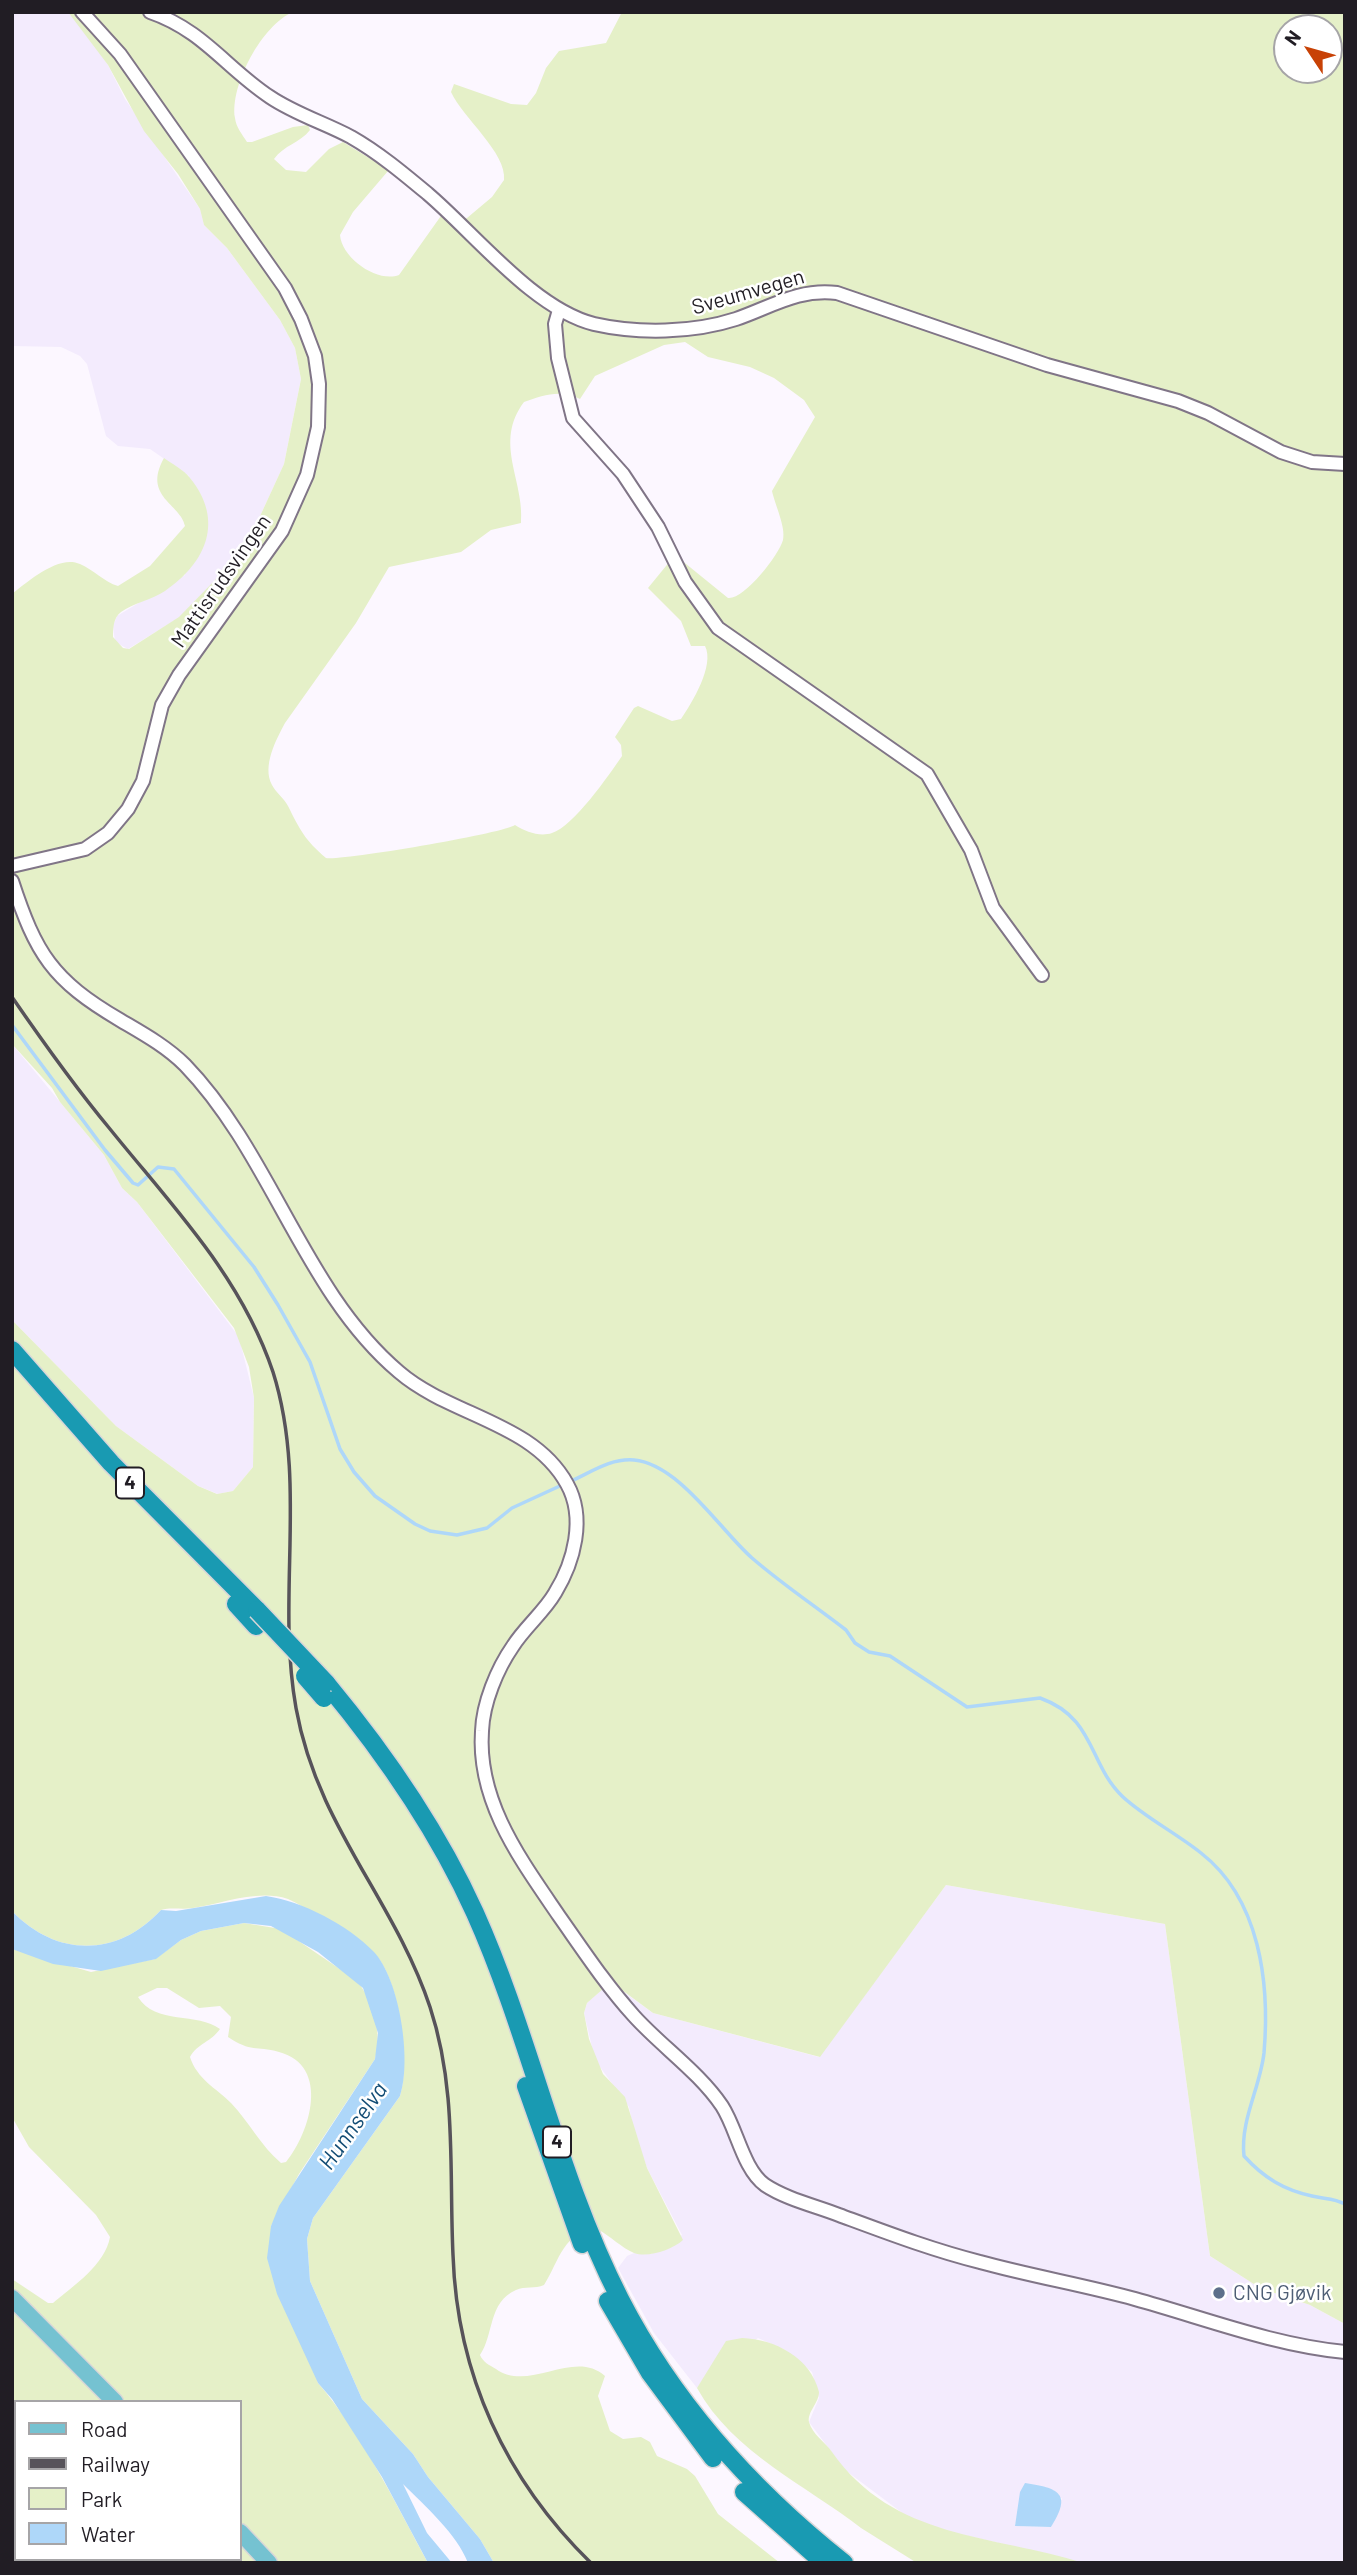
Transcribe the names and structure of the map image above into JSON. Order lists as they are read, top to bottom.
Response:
{
  "streets": {
    "highway": ["4"],
    "street": ["Sveumvegen", "Mattisrudsvingen"]
  },
  "water": ["Hunnselva"],
  "places": ["CNG Gjøvik"],
  "legend": [
    "Road",
    "Railway",
    "Park",
    "Water"
  ],
  "north": "top left"
}
